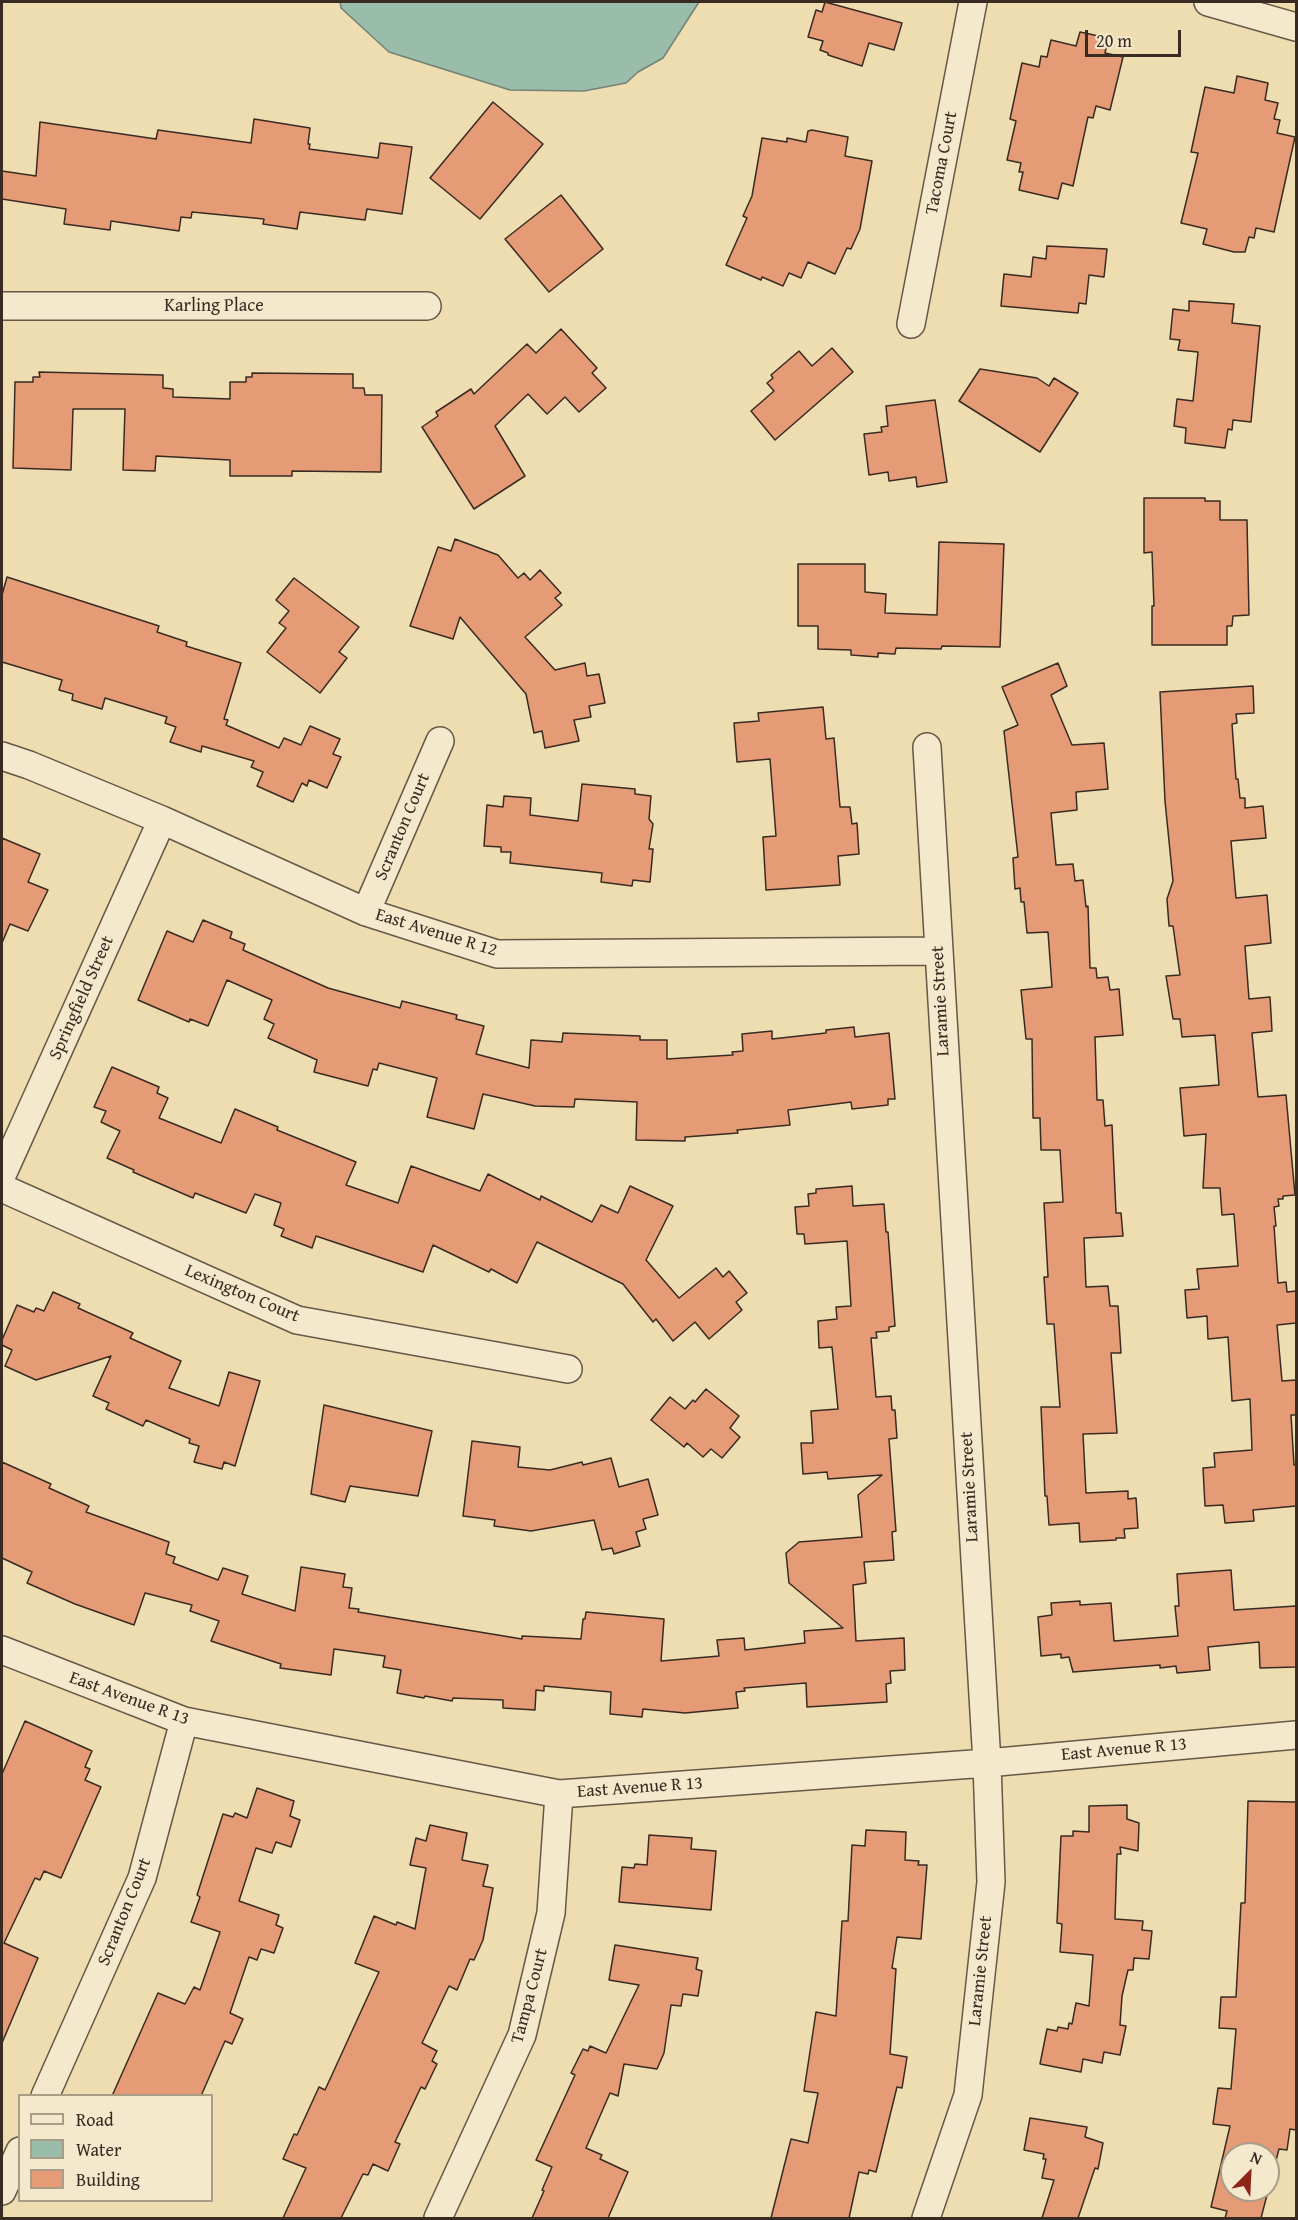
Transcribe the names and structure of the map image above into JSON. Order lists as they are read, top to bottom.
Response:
{
  "streets": {
    "street": [
      "Tacoma Court",
      "Karling Place",
      "Scranton Court",
      "East Avenue R 12",
      "Springfield Street",
      "Laramie Street",
      "Lexington Court",
      "East Avenue R 13",
      "Tampa Court"
    ]
  },
  "crossings": [
    ["Scranton Court", "East Avenue R 12"],
    ["Scranton Court", "East Avenue R 13"],
    ["East Avenue R 12", "Springfield Street"],
    ["East Avenue R 12", "Laramie Street"],
    ["Laramie Street", "East Avenue R 13"],
    ["East Avenue R 13", "Tampa Court"]
  ],
  "legend": ["Road", "Water", "Building"],
  "scale_bar": "20 m",
  "north": "top right"
}
